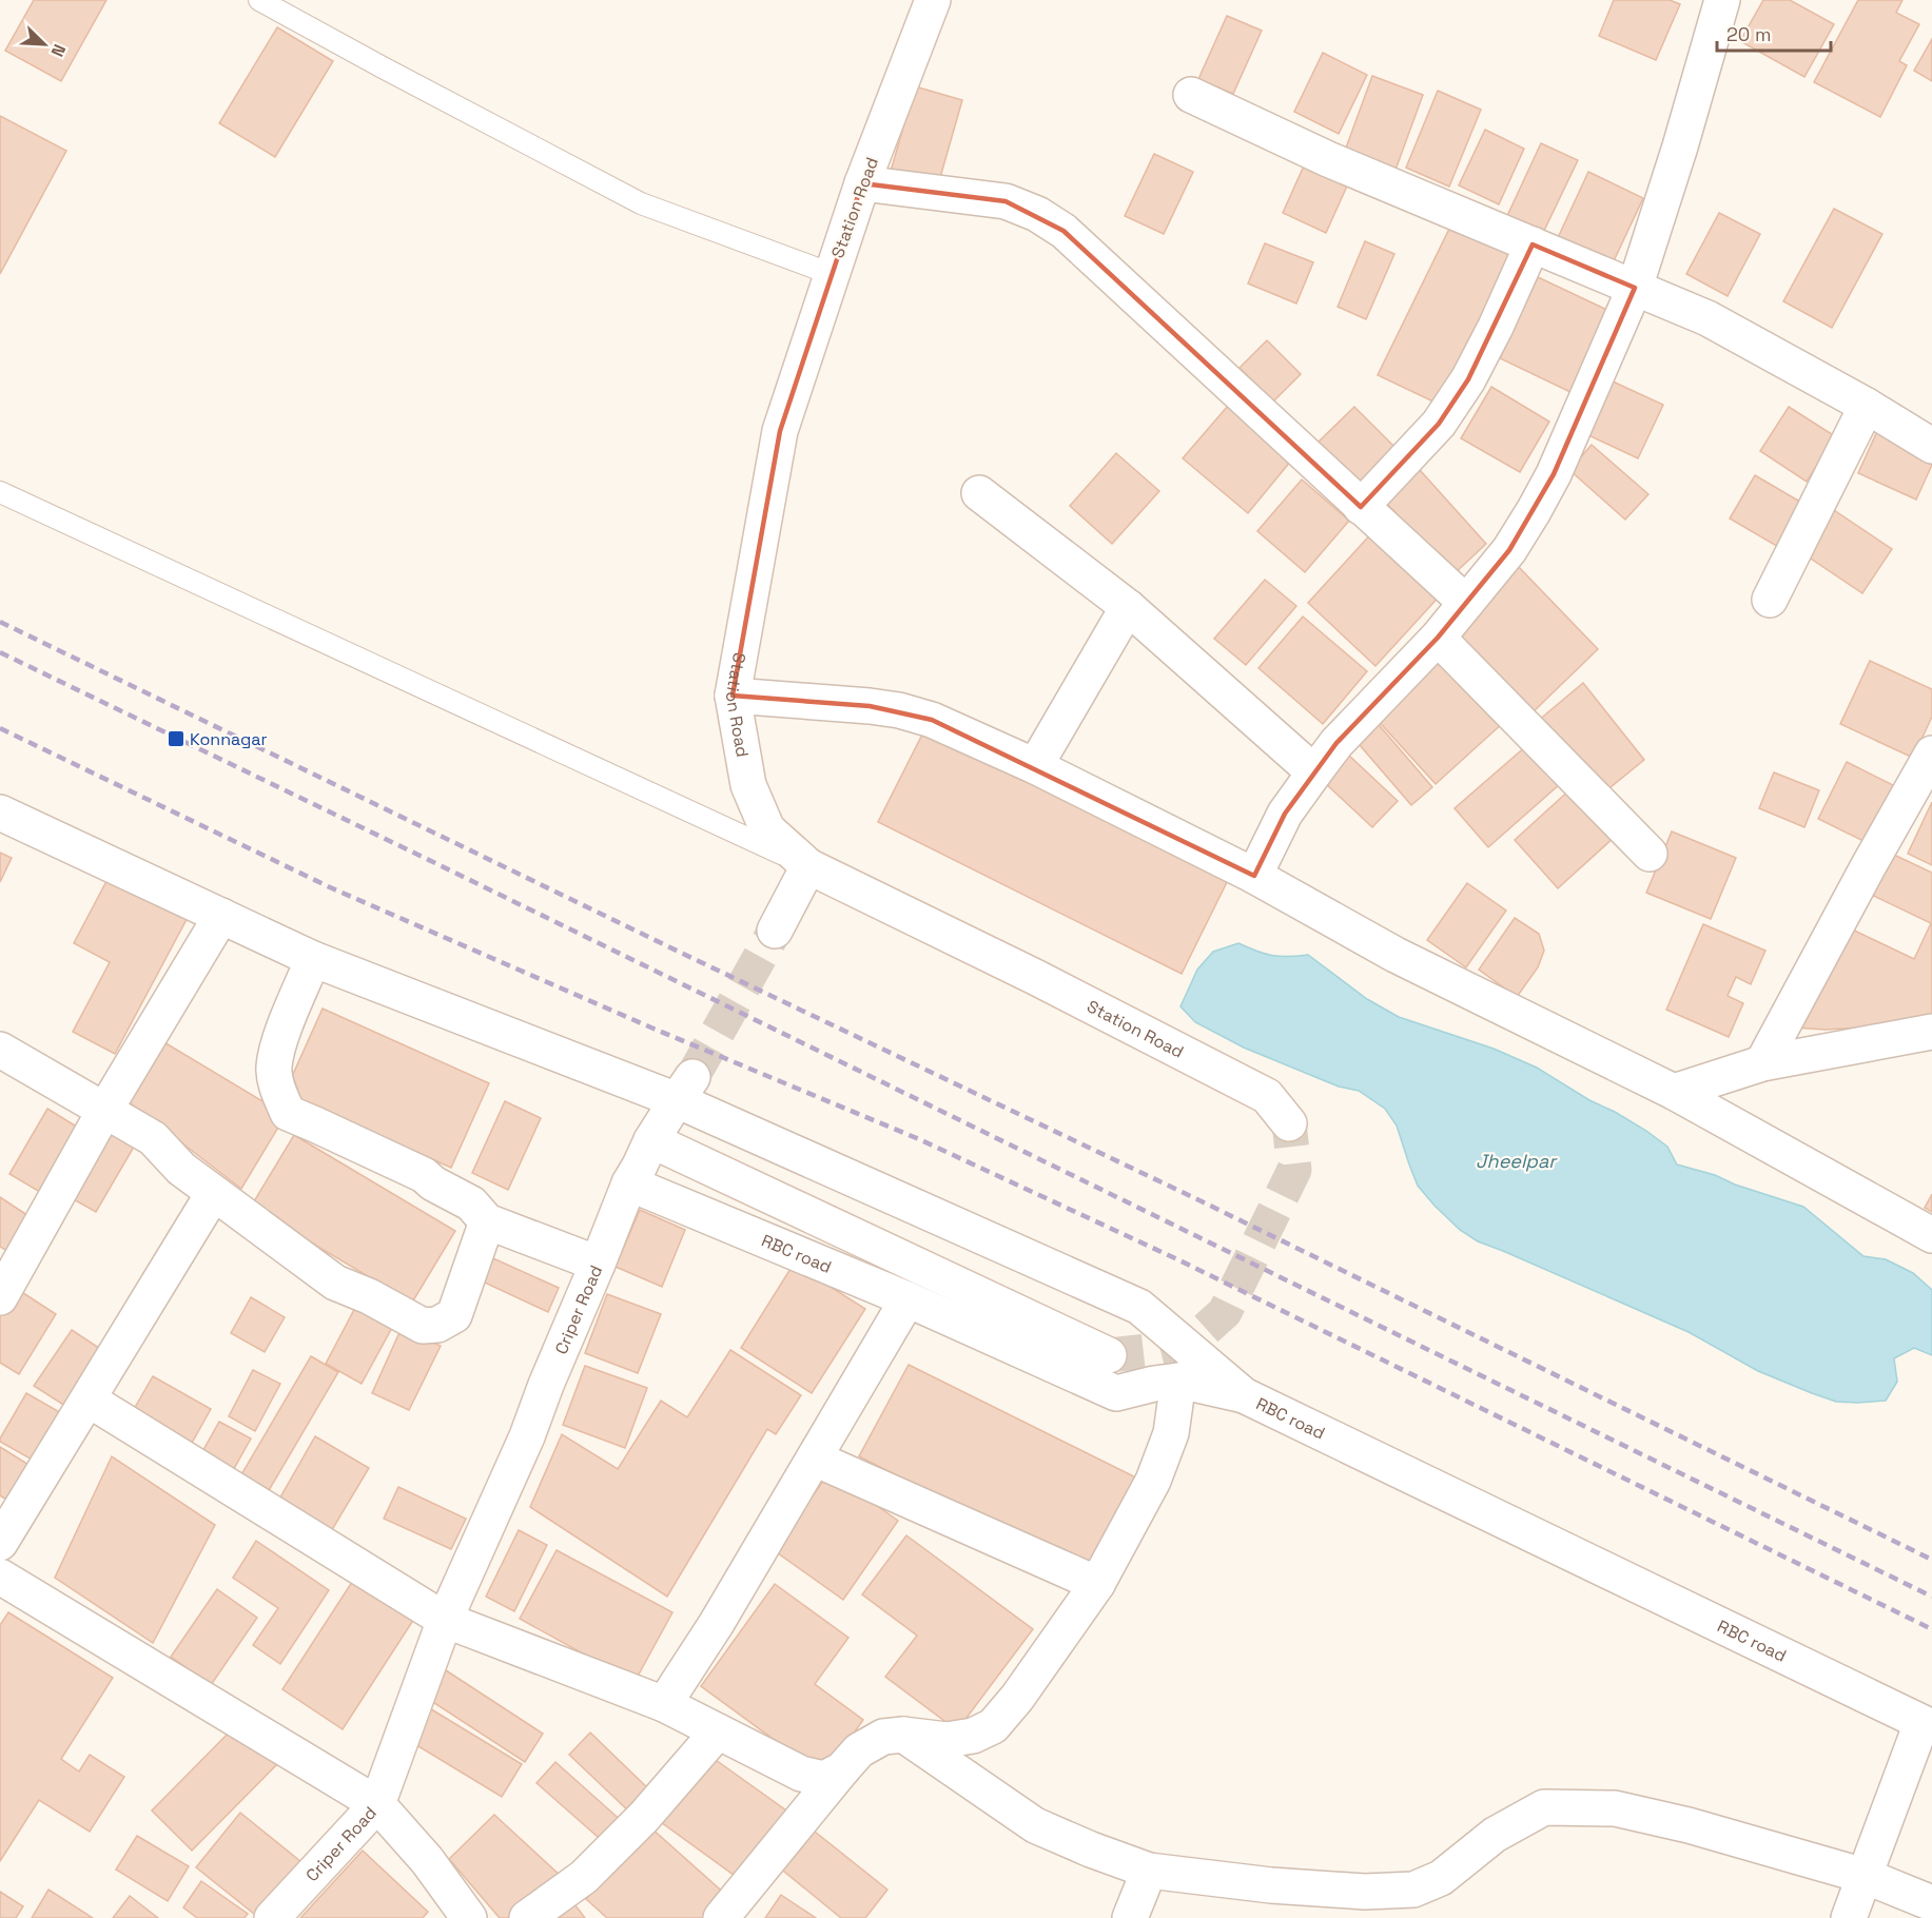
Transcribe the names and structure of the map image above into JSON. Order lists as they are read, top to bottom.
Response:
{
  "streets": {
    "street": ["Station Road", "RBC road", "Criper Road"]
  },
  "crossings": [
    ["RBC road", "Criper Road"]
  ],
  "water": ["Jheelpar"],
  "places": {
    "transit": ["Konnagar"]
  },
  "scale_bar": "20 m",
  "north": "bottom right"
}
